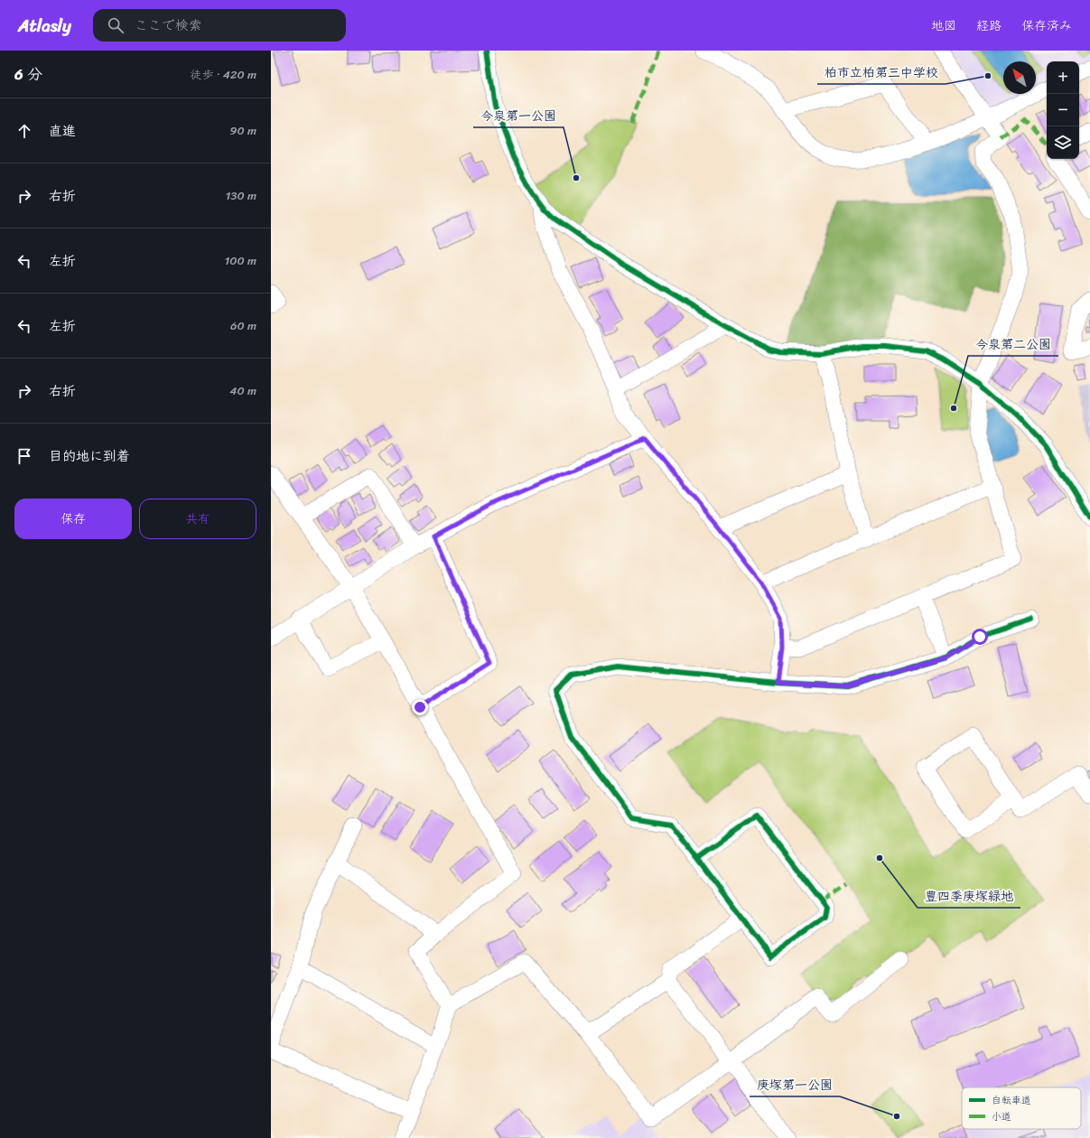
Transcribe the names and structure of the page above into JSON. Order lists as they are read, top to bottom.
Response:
{
  "places": [
    "柏市立柏第三中学校",
    "今泉第一公園",
    "今泉第二公園",
    "豊四季庚塚緑地",
    "庚塚第一公園"
  ],
  "legend": ["自転車道", "小道"],
  "north": "top left",
  "page": {
    "header": "Atlasly",
    "search": "ここで検索",
    "nav": ["地図", "経路", "保存済み"],
    "heading": ["6 分", "徒歩 · 420 m"],
    "map_buttons": ["+", "−"],
    "list": [
      ["直進", "90 m"],
      ["右折", "130 m"],
      ["左折", "100 m"],
      ["左折", "60 m"],
      ["右折", "40 m"],
      "目的地に到着"
    ],
    "buttons": ["保存", "共有"]
  }
}
